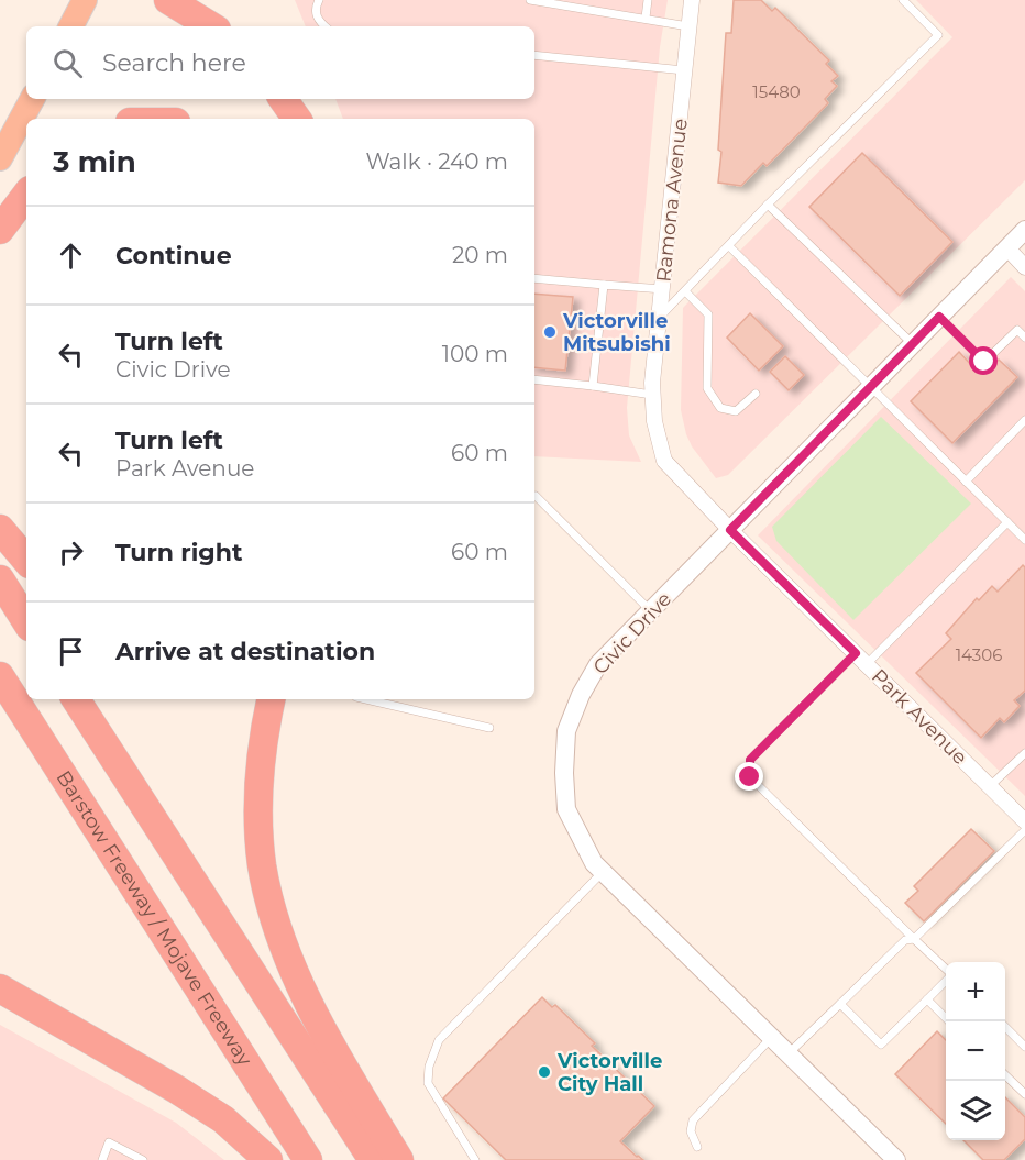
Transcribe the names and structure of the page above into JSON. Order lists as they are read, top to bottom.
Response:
{
  "streets": {
    "highway": ["Barstow Freeway / Mojave Freeway"],
    "street": ["Ramona Avenue", "Civic Drive", "Park Avenue"]
  },
  "crossings": [
    ["Ramona Avenue", "Civic Drive"],
    ["Ramona Avenue", "Park Avenue"],
    ["Civic Drive", "Park Avenue"]
  ],
  "places": ["Victorville Mitsubishi", "Victorville City Hall"],
  "house_numbers": ["15480", "14306"],
  "page": {
    "search": "Search here",
    "heading": ["3 min", "Walk · 240 m"],
    "list": [
      ["Continue", "20 m"],
      ["Turn left", "Civic Drive", "100 m"],
      ["Turn left", "Park Avenue", "60 m"],
      ["Turn right", "60 m"],
      "Arrive at destination"
    ],
    "map_buttons": ["+", "−"]
  }
}
